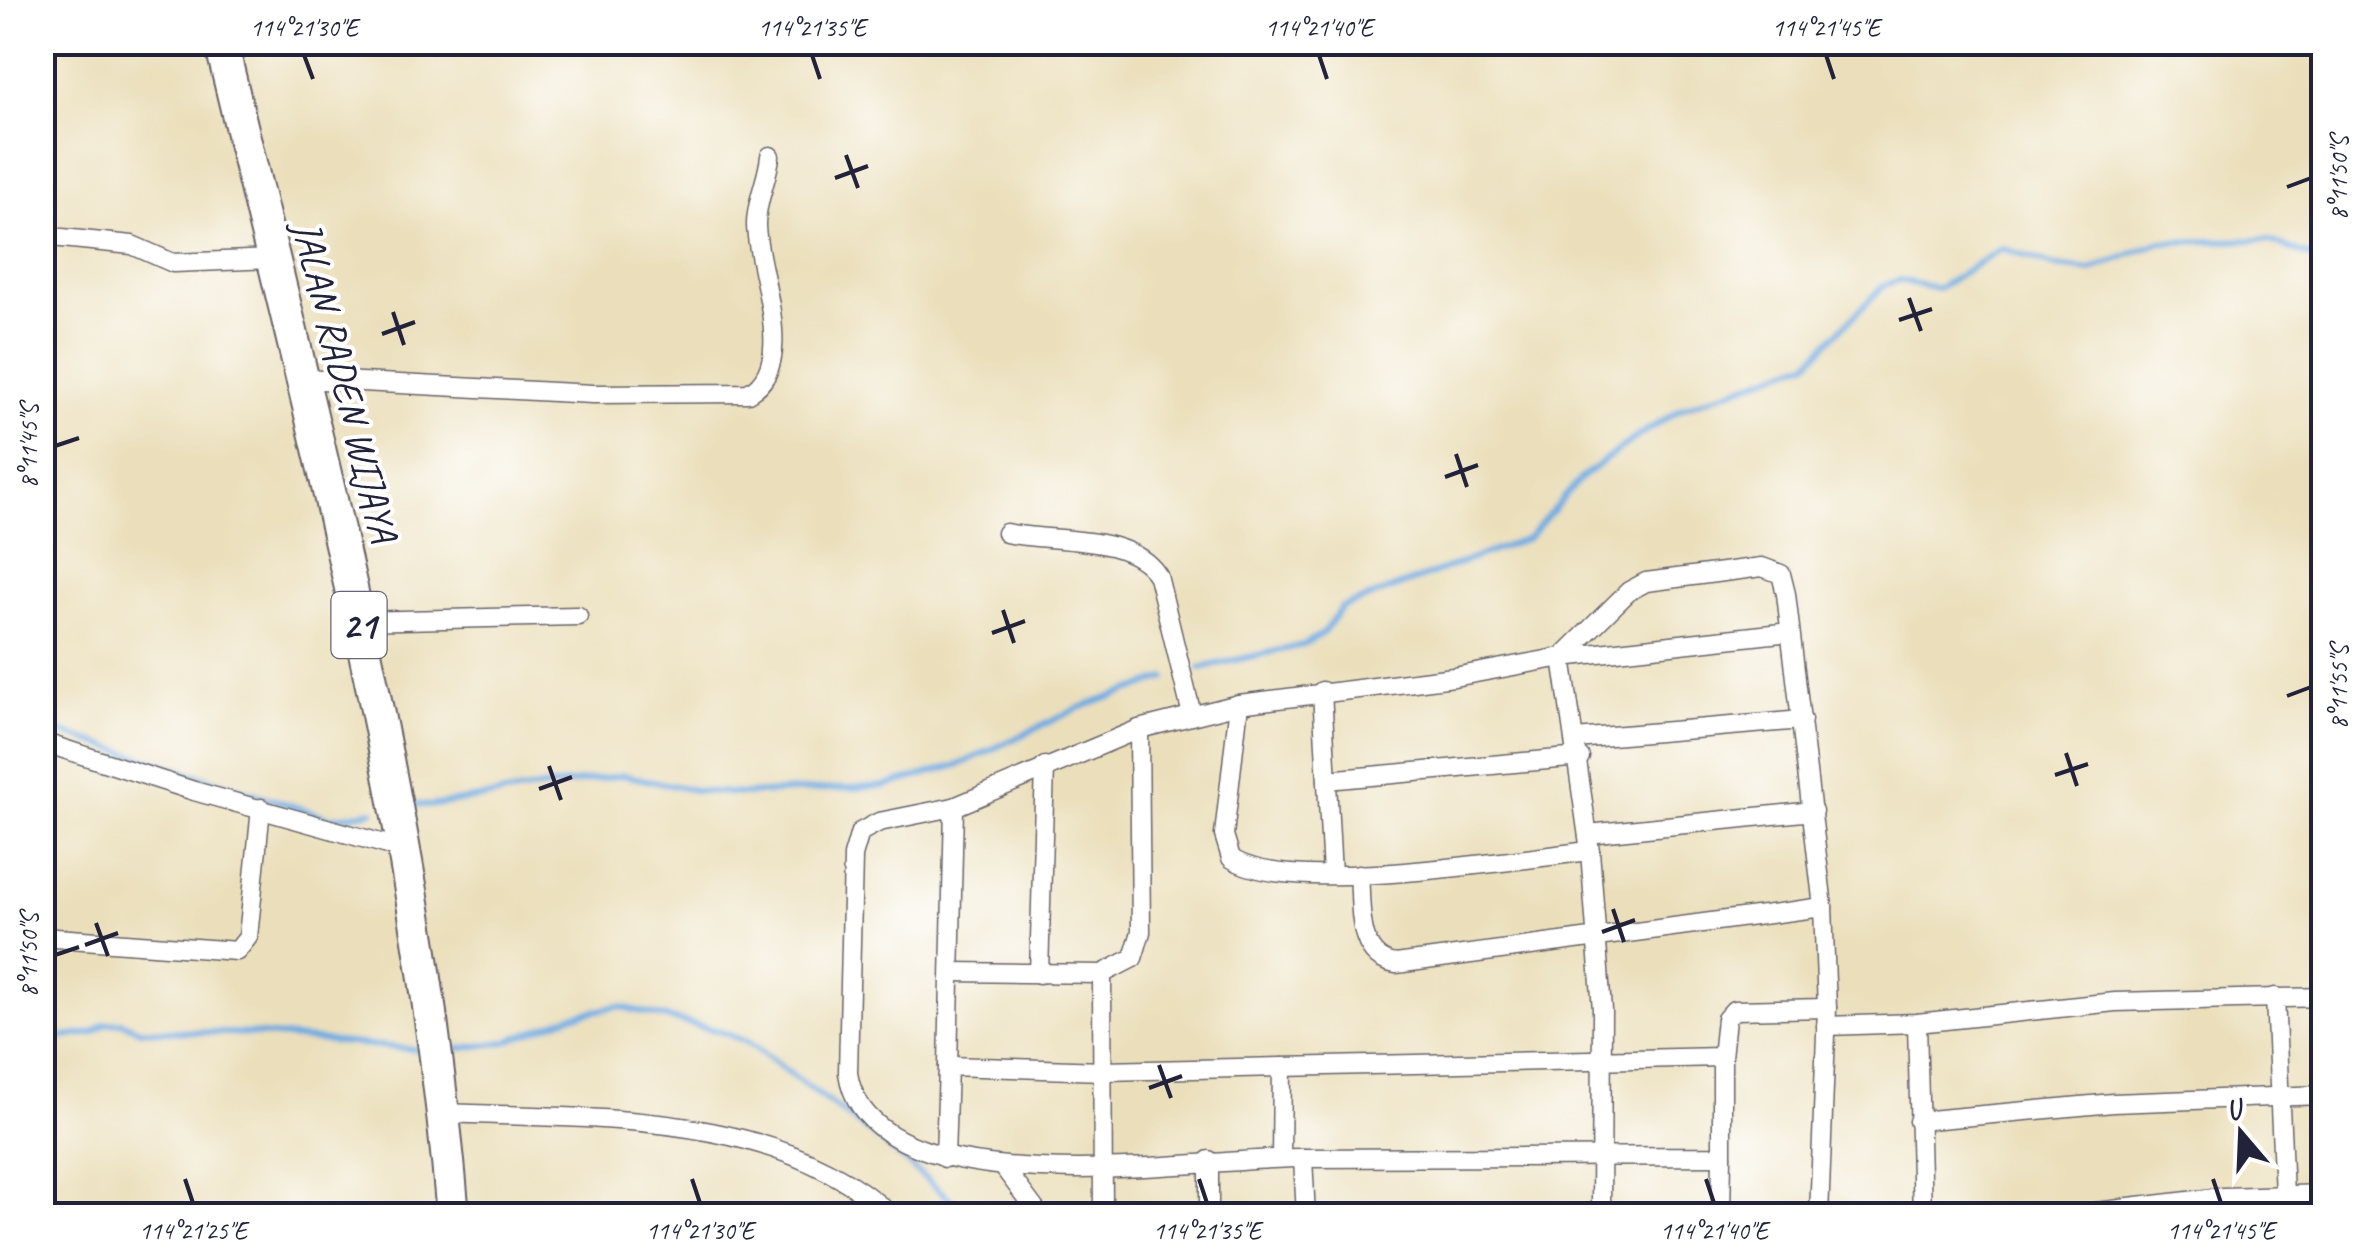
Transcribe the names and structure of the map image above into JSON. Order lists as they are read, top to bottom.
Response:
{
  "streets": {
    "highway": ["JALAN RADEN WIJAYA", "21"]
  },
  "north": "top",
  "coordinates": [
    "114°21'30\"E",
    "114°21'35\"E",
    "114°21'40\"E",
    "114°21'45\"E",
    "8°11'50\"S",
    "8°11'45\"S",
    "8°11'55\"S",
    "114°21'25\"E"
  ]
}
